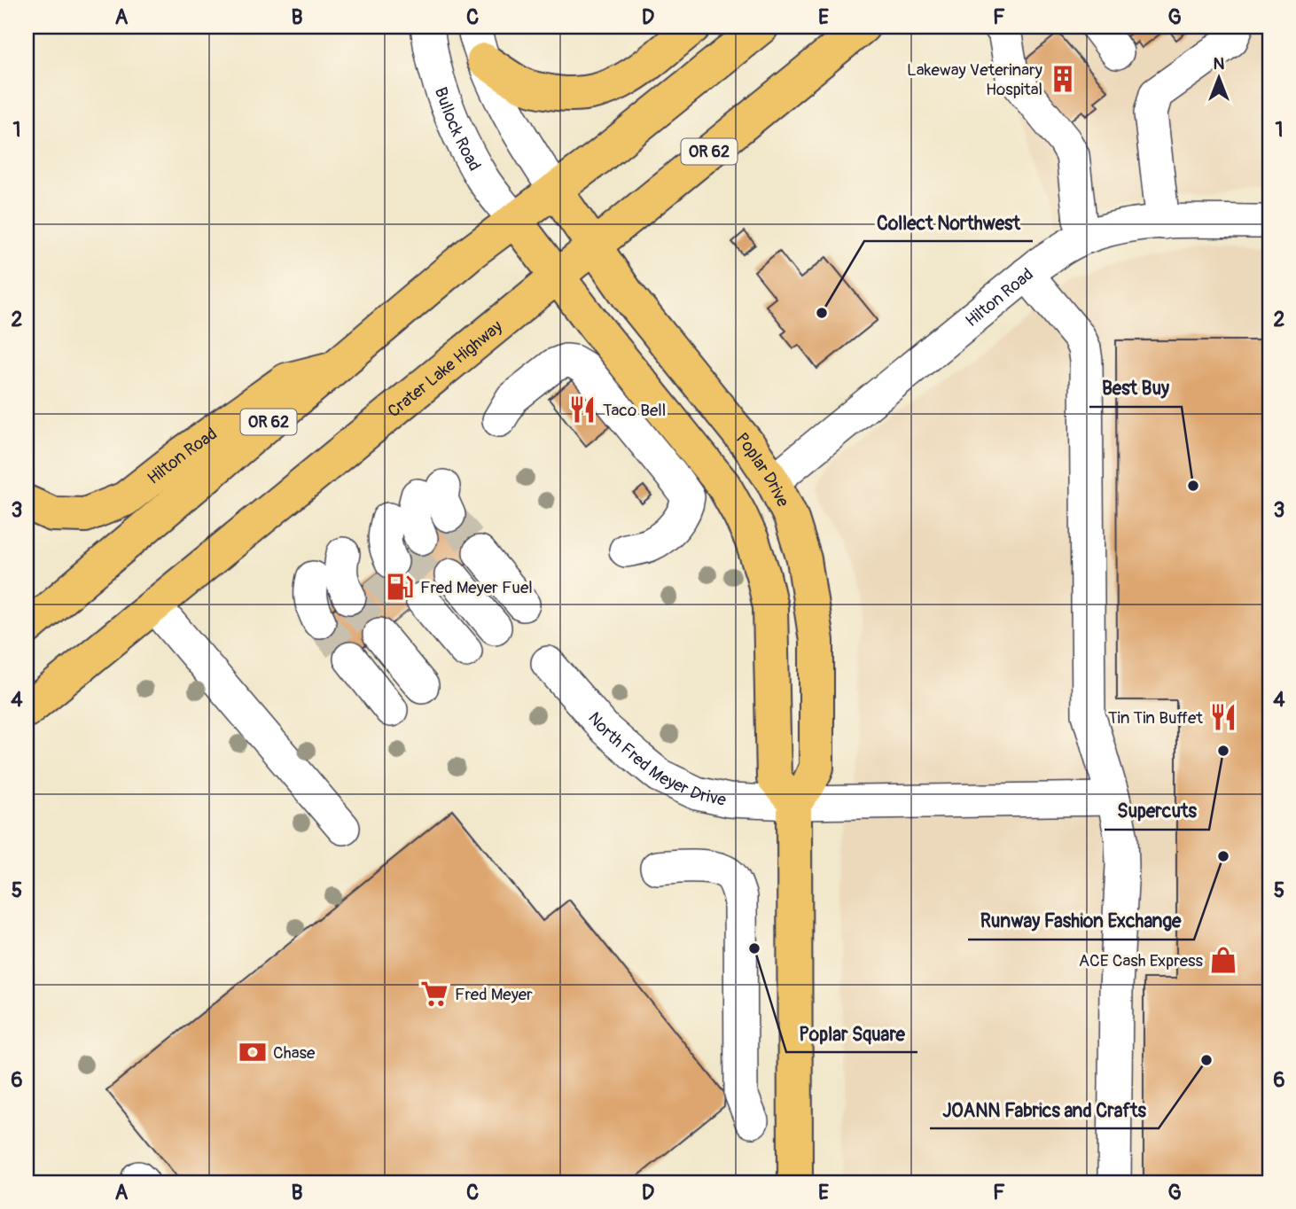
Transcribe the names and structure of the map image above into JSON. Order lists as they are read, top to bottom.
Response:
{
  "streets": {
    "main road": [
      "OR 62",
      "Hilton Road",
      "Crater Lake Highway",
      "Poplar Drive"
    ],
    "street": ["Bullock Road", "North Fred Meyer Drive"]
  },
  "crossings": [
    ["Bullock Road", "OR 62"],
    ["OR 62", "Hilton Road"],
    ["OR 62", "Poplar Drive"],
    ["Hilton Road", "Poplar Drive"],
    ["Crater Lake Highway", "Poplar Drive"],
    ["Poplar Drive", "North Fred Meyer Drive"]
  ],
  "places": {
    "building": ["Lakeway Veterinary Hospital"],
    "other": [
      "Collect Northwest",
      "Best Buy",
      "Supercuts",
      "Runway Fashion Exchange",
      "Poplar Square",
      "JOANN Fabrics and Crafts"
    ],
    "restaurant": ["Taco Bell", "Tin Tin Buffet"],
    "fuel station": ["Fred Meyer Fuel"],
    "shop": ["ACE Cash Express"],
    "supermarket": ["Fred Meyer"],
    "bank": ["Chase"]
  },
  "north": "top",
  "grid": {
    "columns": [
      "A",
      "B",
      "C",
      "D",
      "E",
      "F",
      "G"
    ],
    "rows": [
      "1",
      "2",
      "3",
      "4",
      "5",
      "6"
    ]
  }
}
